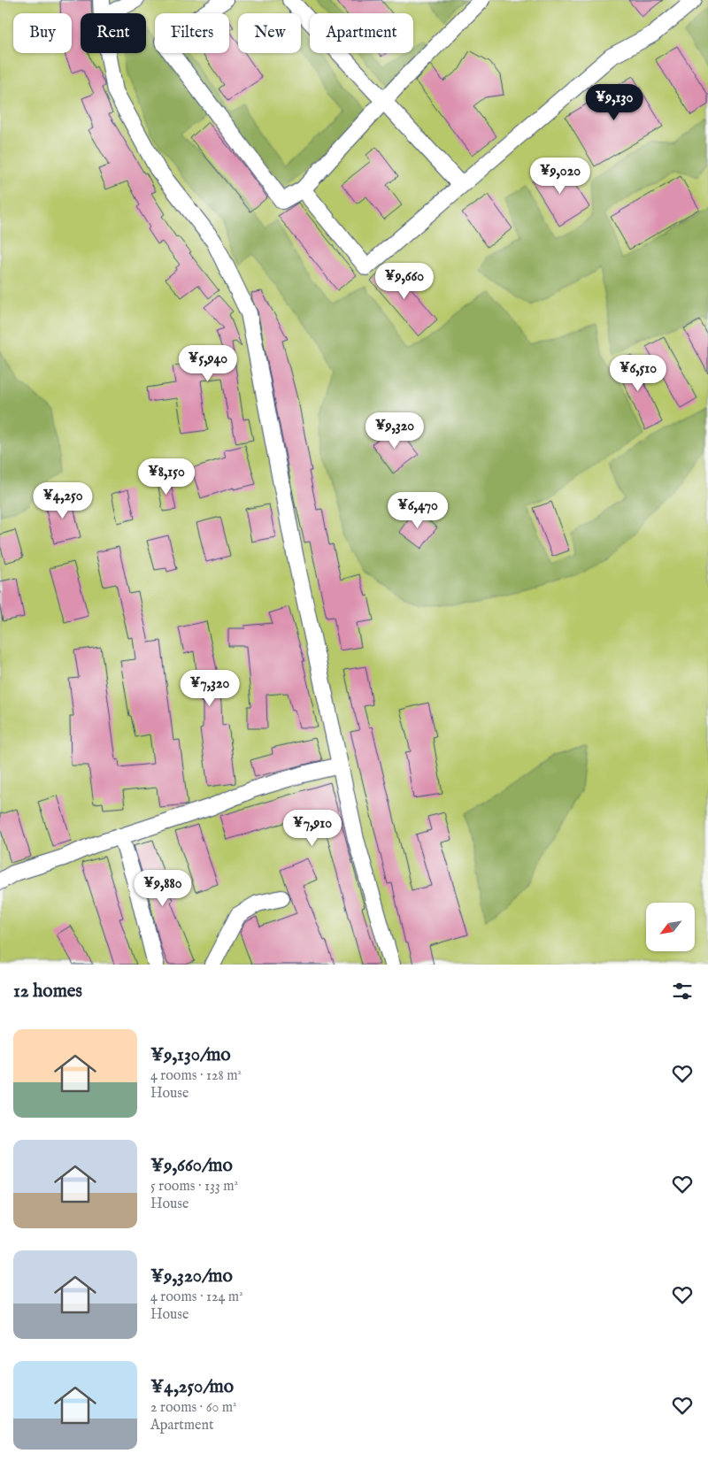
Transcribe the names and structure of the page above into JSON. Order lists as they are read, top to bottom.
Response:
{
  "north": "bottom left",
  "page": {
    "chip": [
      "Buy",
      "Rent",
      "Filters",
      "New",
      "Apartment"
    ],
    "price": [
      "¥9,130",
      "¥9,020",
      "¥9,660",
      "¥5,940",
      "¥6,510",
      "¥9,320",
      "¥8,150",
      "¥4,250",
      "¥6,470",
      "¥7,320",
      "¥7,910",
      "¥9,880"
    ],
    "heading": "12 homes",
    "list": [
      {
        "name": "¥9,130/mo",
        "note": "4 rooms · 128 m² · House"
      },
      {
        "name": "¥9,660/mo",
        "note": "5 rooms · 133 m² · House"
      },
      {
        "name": "¥9,320/mo",
        "note": "4 rooms · 124 m² · House"
      },
      {
        "name": "¥4,250/mo",
        "note": "2 rooms · 60 m² · Apartment"
      }
    ]
  }
}
